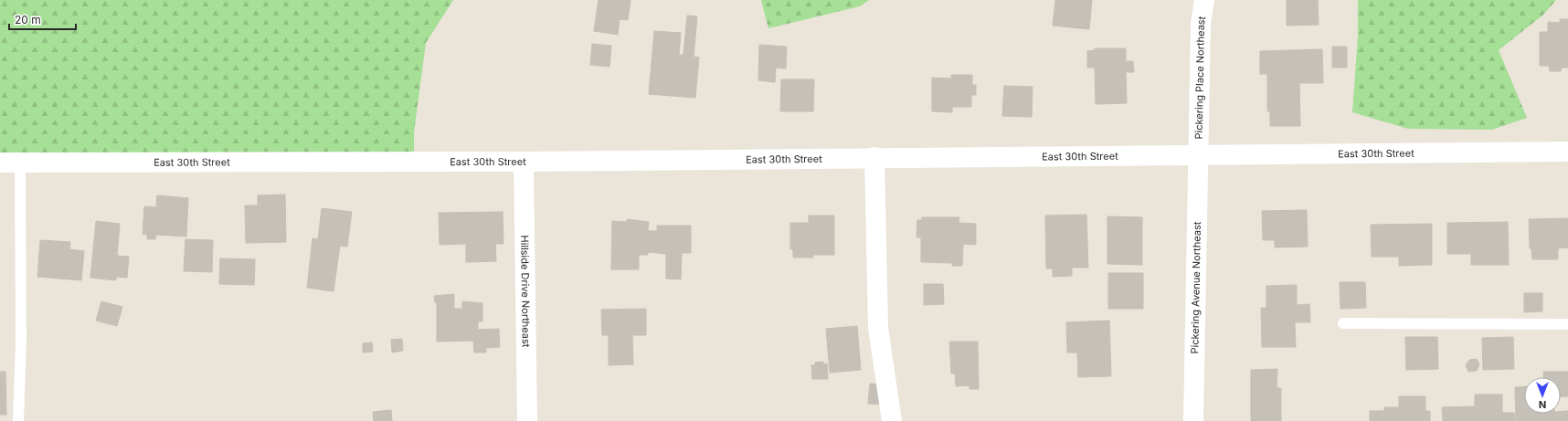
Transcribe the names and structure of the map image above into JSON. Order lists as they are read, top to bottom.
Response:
{
  "streets": {
    "street": [
      "Pickering Place Northeast",
      "East 30th Street",
      "Pickering Avenue Northeast",
      "Hillside Drive Northeast"
    ]
  },
  "crossings": [
    ["Pickering Place Northeast", "East 30th Street"],
    ["Pickering Place Northeast", "Pickering Avenue Northeast"],
    ["East 30th Street", "Pickering Avenue Northeast"],
    ["East 30th Street", "Hillside Drive Northeast"]
  ],
  "scale_bar": "20 m",
  "north": "bottom"
}
